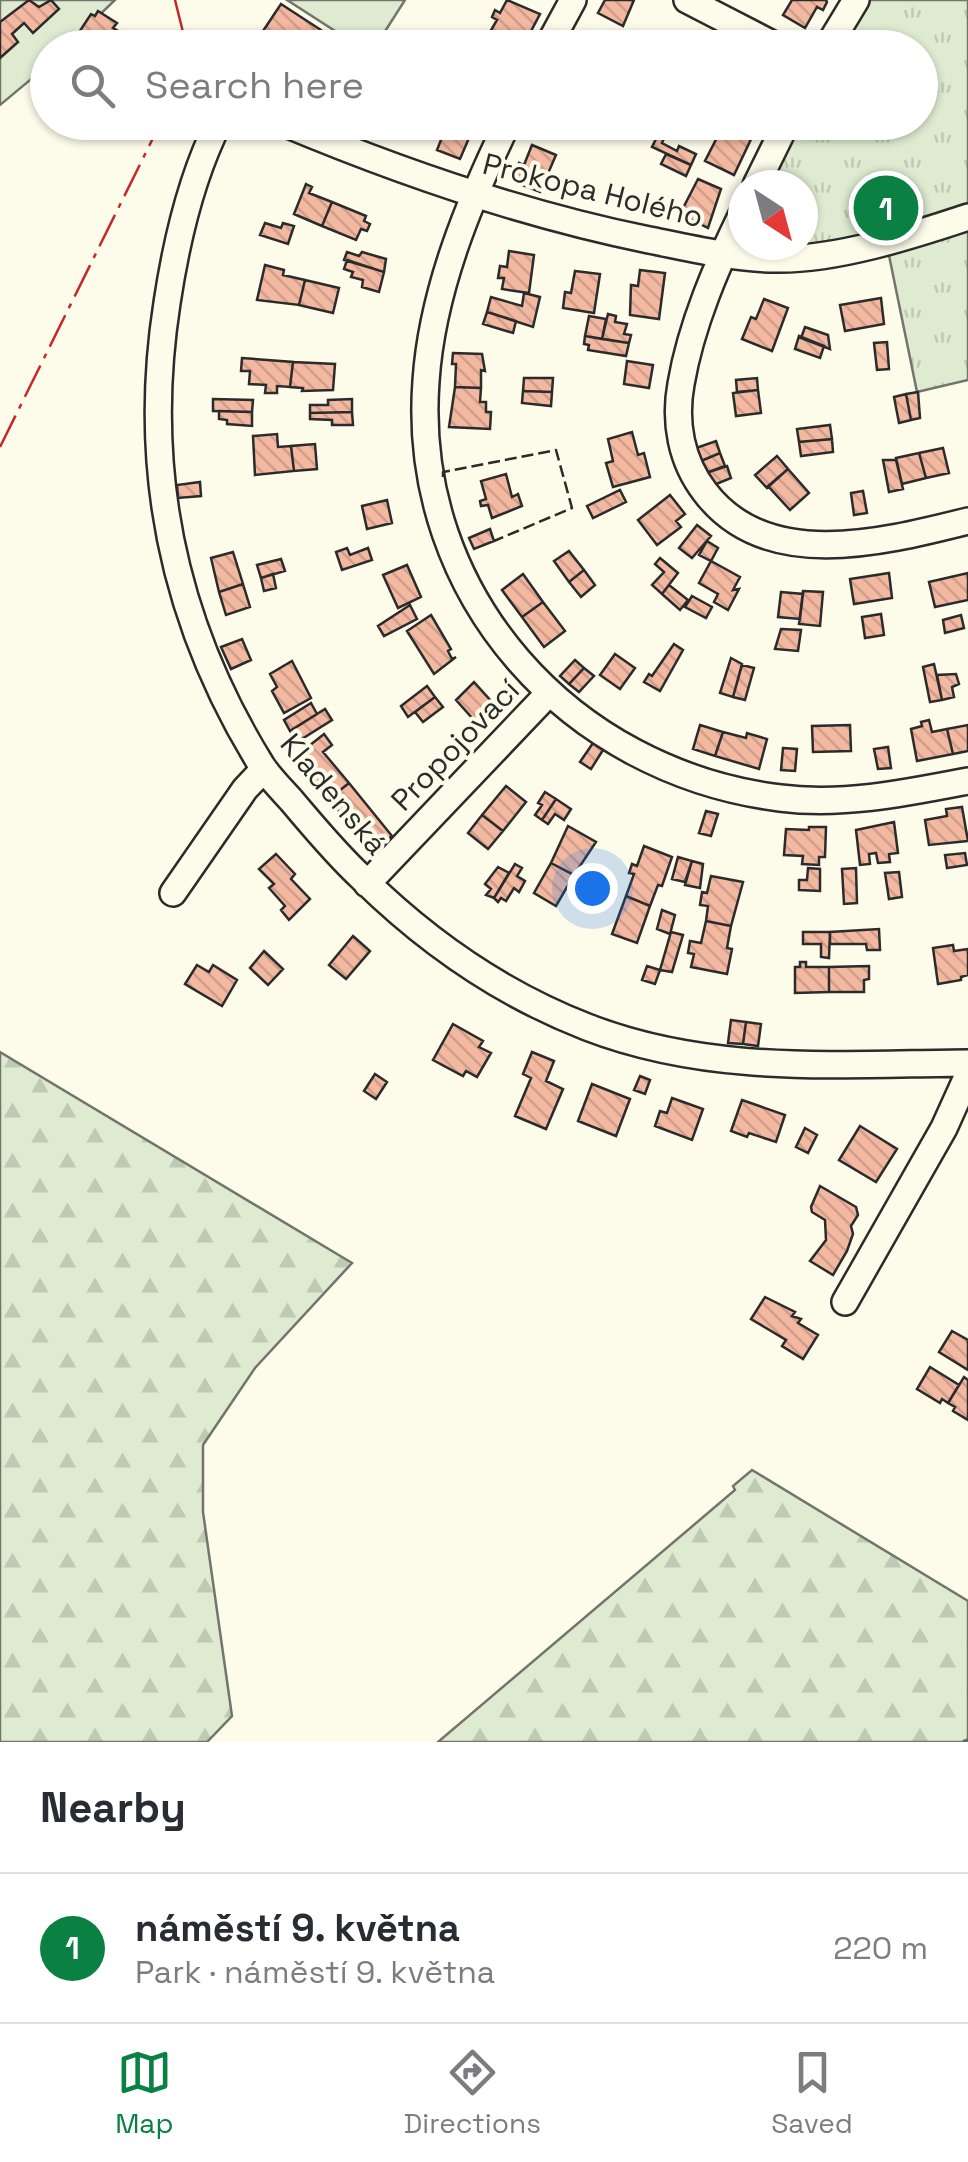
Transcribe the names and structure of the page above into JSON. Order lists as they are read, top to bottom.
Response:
{
  "streets": {
    "street": ["Prokopa Holého", "Propojovací", "Kladenská"]
  },
  "crossings": [
    ["Propojovací", "Kladenská"]
  ],
  "north": "bottom right",
  "page": {
    "search": "Search here",
    "pins": "1",
    "heading": "Nearby",
    "list": [
      {
        "mark": "1",
        "name": "náměstí 9. května",
        "note": "Park · náměstí 9. května",
        "value": "220 m"
      }
    ],
    "nav": ["Map", "Directions", "Saved"]
  }
}
